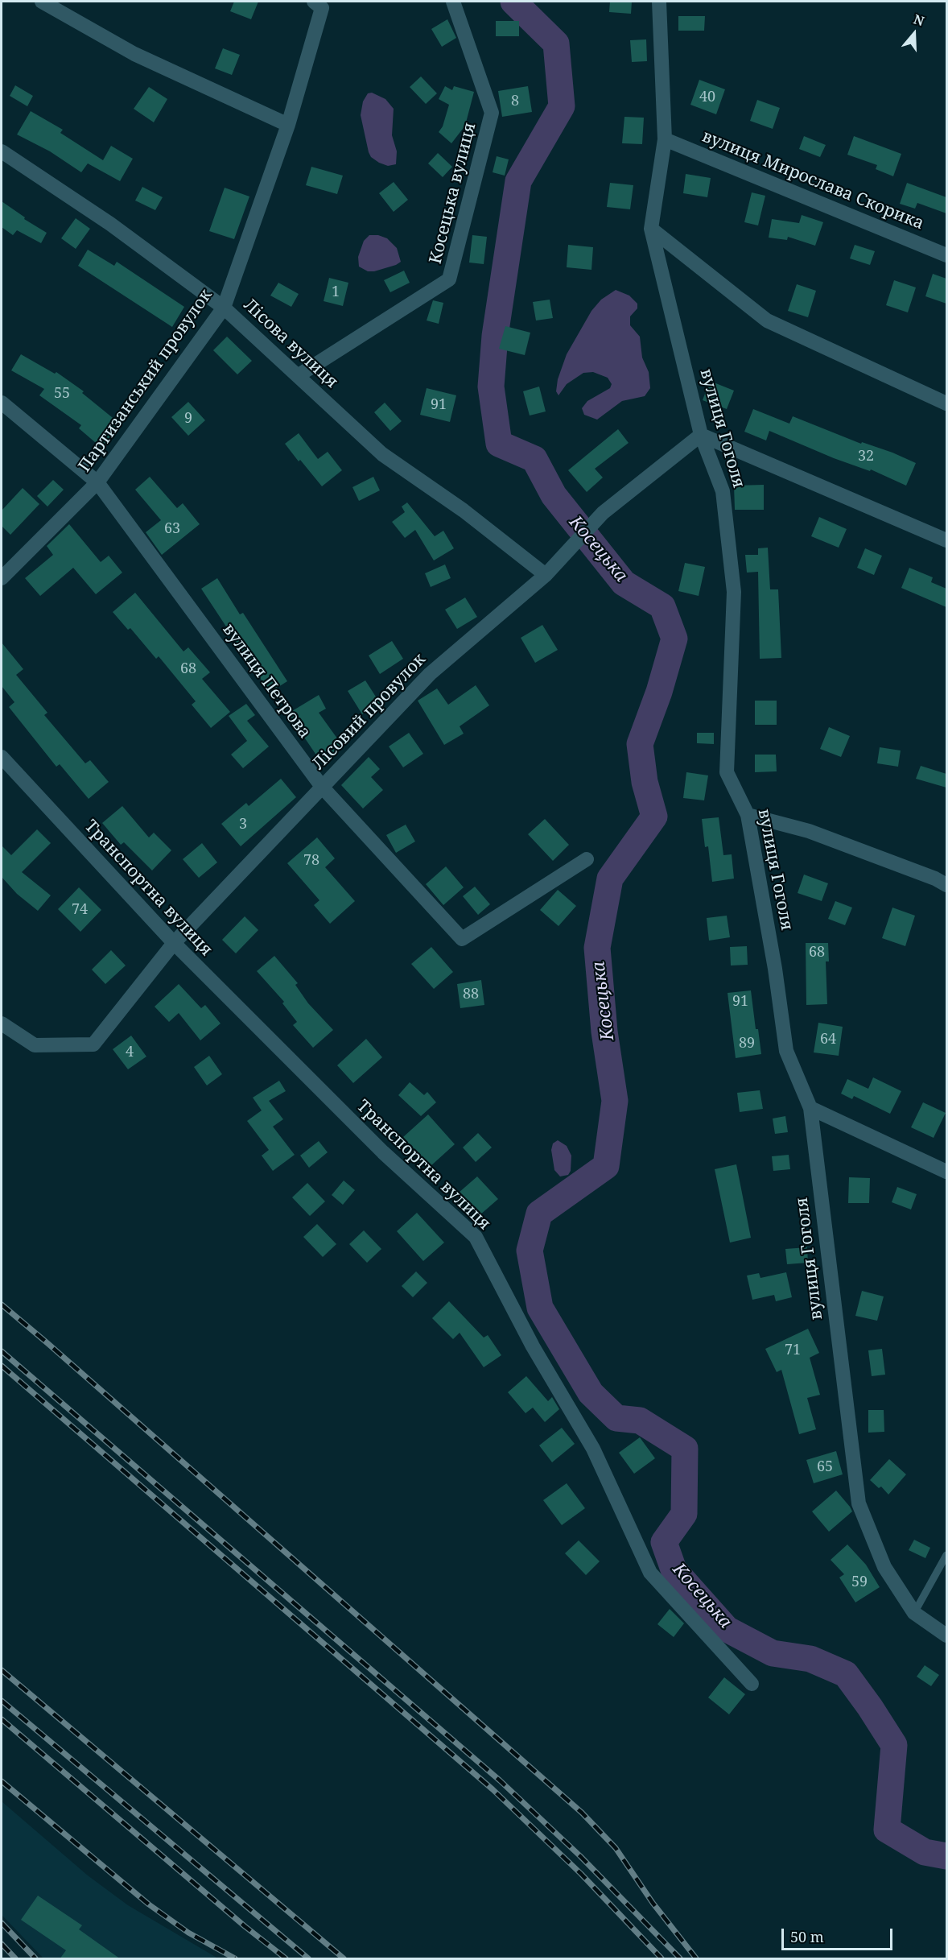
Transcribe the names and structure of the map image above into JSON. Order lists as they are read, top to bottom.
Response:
{
  "streets": {
    "street": [
      "вулиця Мирослава Скорика",
      "Косецька вулиця",
      "Лісова вулиця",
      "Партизанський провулок",
      "вулиця Гоголя",
      "вулиця Петрова",
      "Лісовий провулок",
      "Транспортна вулиця"
    ]
  },
  "crossings": [
    ["вулиця Мирослава Скорика", "вулиця Гоголя"],
    ["Косецька вулиця", "Лісова вулиця"],
    ["Лісова вулиця", "Партизанський провулок"],
    ["Лісова вулиця", "Лісовий провулок"],
    ["Партизанський провулок", "вулиця Петрова"],
    ["вулиця Гоголя", "Лісовий провулок"],
    ["вулиця Петрова", "Лісовий провулок"],
    ["Лісовий провулок", "Транспортна вулиця"]
  ],
  "water": ["Косецька"],
  "house_numbers": [
    "40",
    "8",
    "1",
    "55",
    "91",
    "9",
    "32",
    "63",
    "68",
    "3",
    "78",
    "74",
    "68",
    "88",
    "91",
    "64",
    "89",
    "4",
    "71",
    "65",
    "59"
  ],
  "scale_bar": "50 m",
  "north": "top"
}
